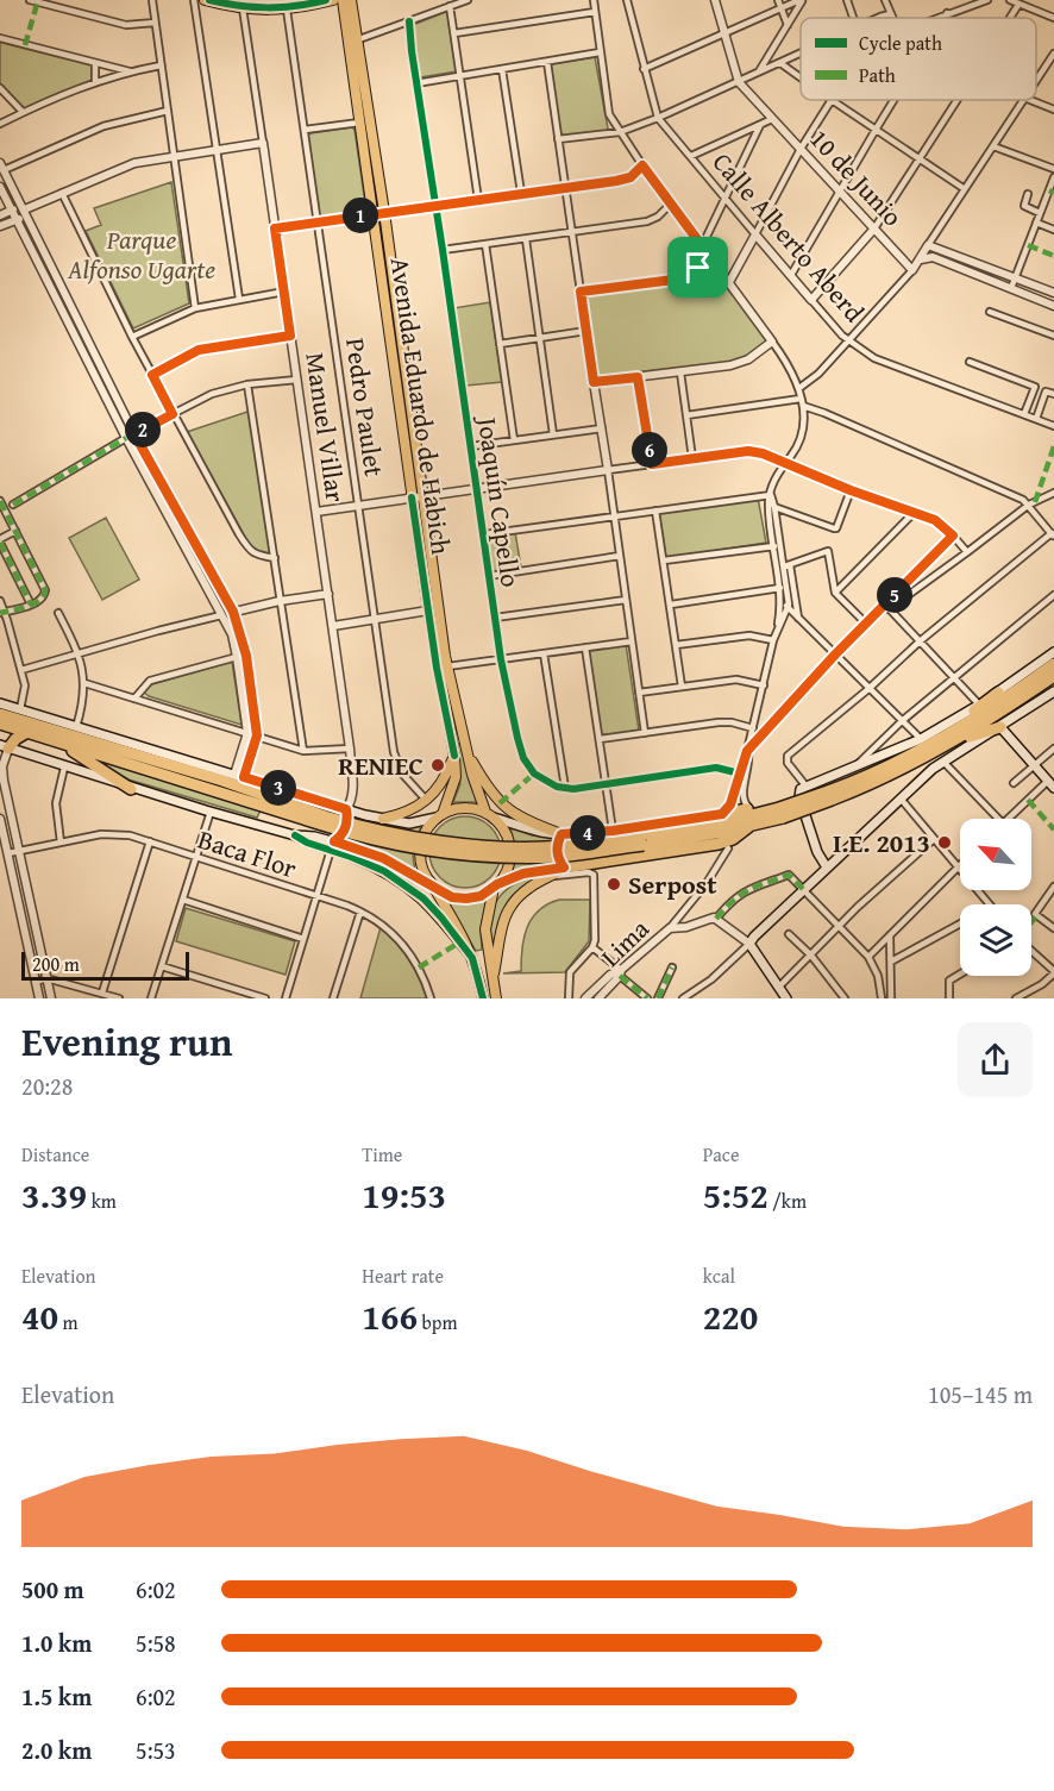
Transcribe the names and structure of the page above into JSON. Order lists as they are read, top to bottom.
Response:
{
  "streets": {
    "main road": ["Avenida Eduardo de Habich"],
    "street": [
      "10 de Junio",
      "Calle Alberto Aberd",
      "Pedro Paulet",
      "Manuel Villar",
      "Joaquín Capello",
      "Baca Flor",
      "Lima"
    ]
  },
  "parks": ["Parque Alfonso Ugarte"],
  "places": ["RENIEC", "I.E. 2013", "Serpost"],
  "legend": ["Cycle path", "Path"],
  "scale_bar": "200 m",
  "north": "top left",
  "page": {
    "pins": [
      "1",
      "2",
      "6",
      "5",
      "3",
      "4"
    ],
    "scale": "200 m",
    "heading": ["Evening run", "20:28"],
    "stats": [
      ["Distance", "3.39 km"],
      ["Time", "19:53"],
      ["Pace", "5:52 /km"],
      ["Elevation", "40 m"],
      ["Heart rate", "166 bpm"],
      ["kcal", "220"]
    ],
    "chart": ["Elevation", "105–145 m"],
    "list": [
      {
        "name": "500 m",
        "note": "6:02"
      },
      {
        "name": "1.0 km",
        "note": "5:58"
      },
      {
        "name": "1.5 km",
        "note": "6:02"
      },
      {
        "name": "2.0 km",
        "note": "5:53"
      }
    ]
  }
}
